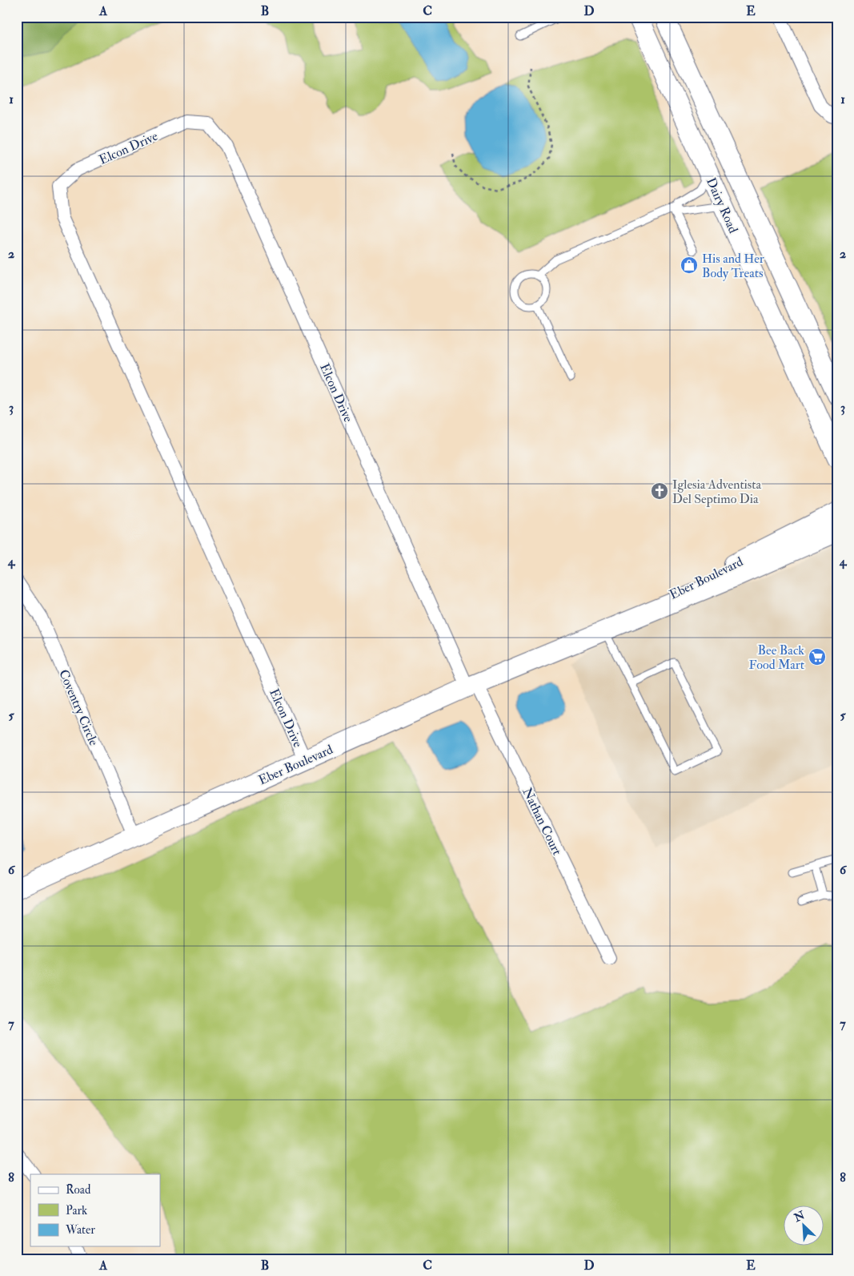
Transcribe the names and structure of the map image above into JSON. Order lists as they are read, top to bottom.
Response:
{
  "streets": {
    "street": [
      "Elcon Drive",
      "Dairy Road",
      "Eber Boulevard",
      "Coventry Circle",
      "Nathan Court"
    ]
  },
  "crossings": [
    ["Elcon Drive", "Eber Boulevard"],
    ["Elcon Drive", "Nathan Court"],
    ["Eber Boulevard", "Coventry Circle"],
    ["Eber Boulevard", "Nathan Court"]
  ],
  "places": {
    "shop": ["His and Her Body Treats"],
    "church": ["Iglesia Adventista Del Septimo Dia"],
    "supermarket": ["Bee Back Food Mart"]
  },
  "legend": ["Road", "Park", "Water"],
  "north": "top left",
  "grid": {
    "columns": [
      "A",
      "B",
      "C",
      "D",
      "E"
    ],
    "rows": [
      "1",
      "2",
      "3",
      "4",
      "5",
      "6",
      "7",
      "8"
    ]
  }
}
